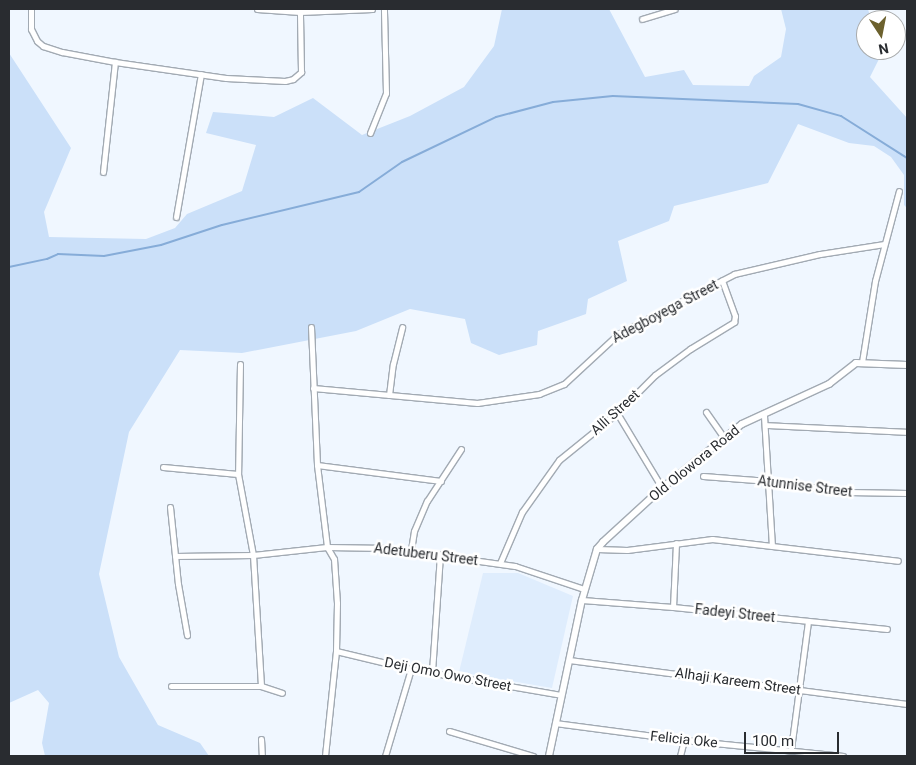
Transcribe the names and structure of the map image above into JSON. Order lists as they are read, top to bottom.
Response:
{
  "streets": {
    "street": [
      "Adegboyega Street",
      "Alli Street",
      "Old Olowora Road",
      "Atunnise Street",
      "Adetuberu Street",
      "Fadeyi Street",
      "Deji Omo Owo Street",
      "Alhaji Kareem Street",
      "Felicia Oke"
    ]
  },
  "crossings": [
    ["Adegboyega Street", "Alli Street"],
    ["Alli Street", "Adetuberu Street"],
    ["Old Olowora Road", "Adetuberu Street"],
    ["Old Olowora Road", "Fadeyi Street"],
    ["Old Olowora Road", "Deji Omo Owo Street"],
    ["Old Olowora Road", "Alhaji Kareem Street"],
    ["Old Olowora Road", "Felicia Oke"]
  ],
  "scale_bar": "100 m",
  "north": "bottom"
}
